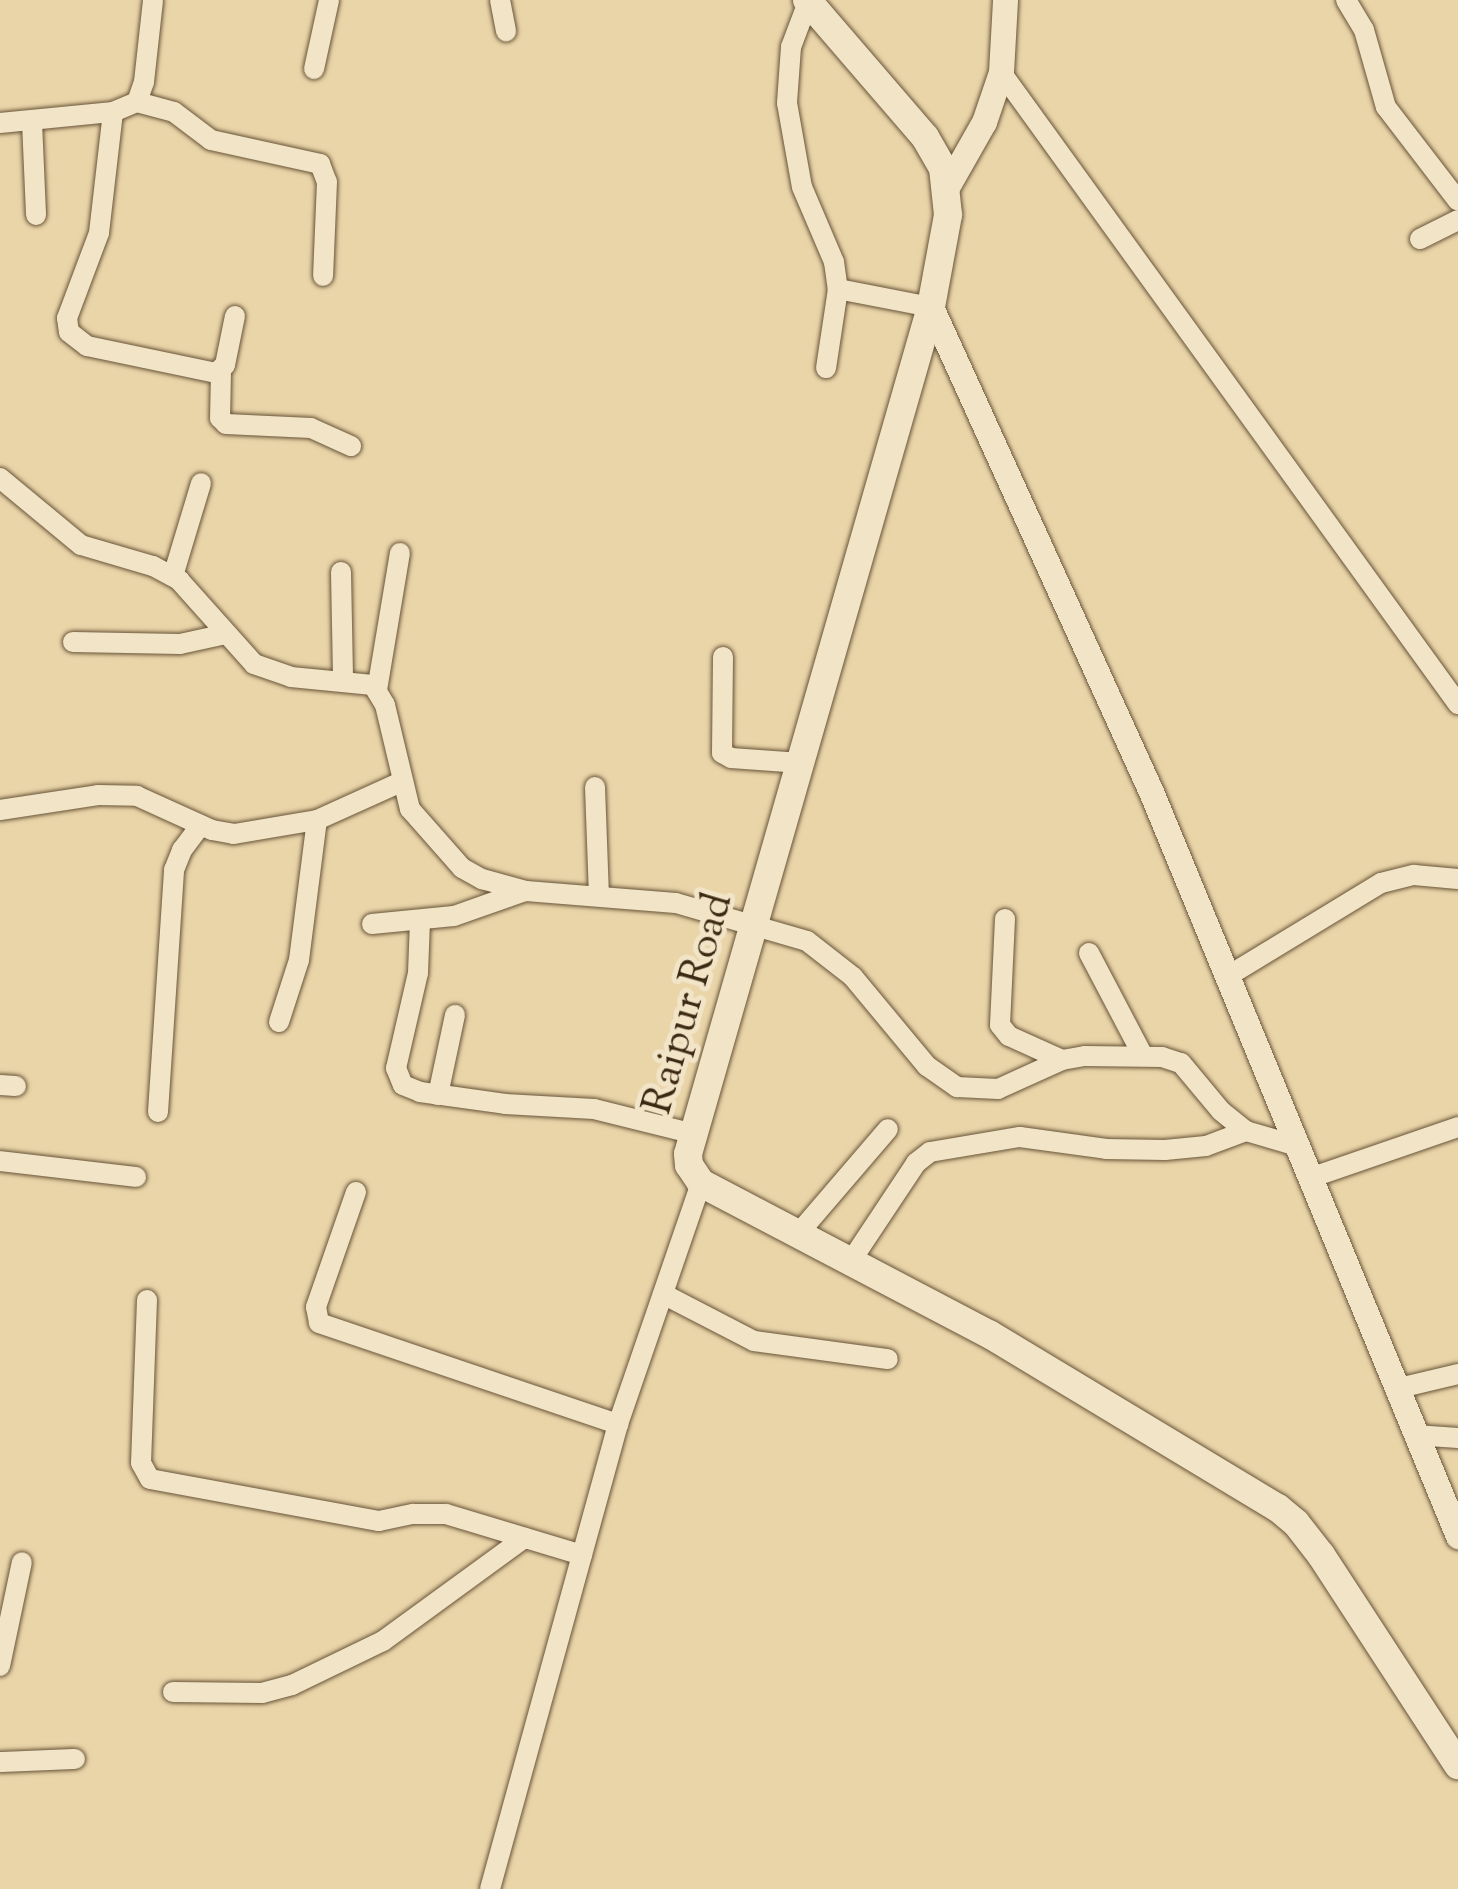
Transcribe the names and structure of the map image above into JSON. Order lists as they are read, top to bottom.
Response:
{
  "streets": {
    "main road": ["Raipur Road"]
  }
}
